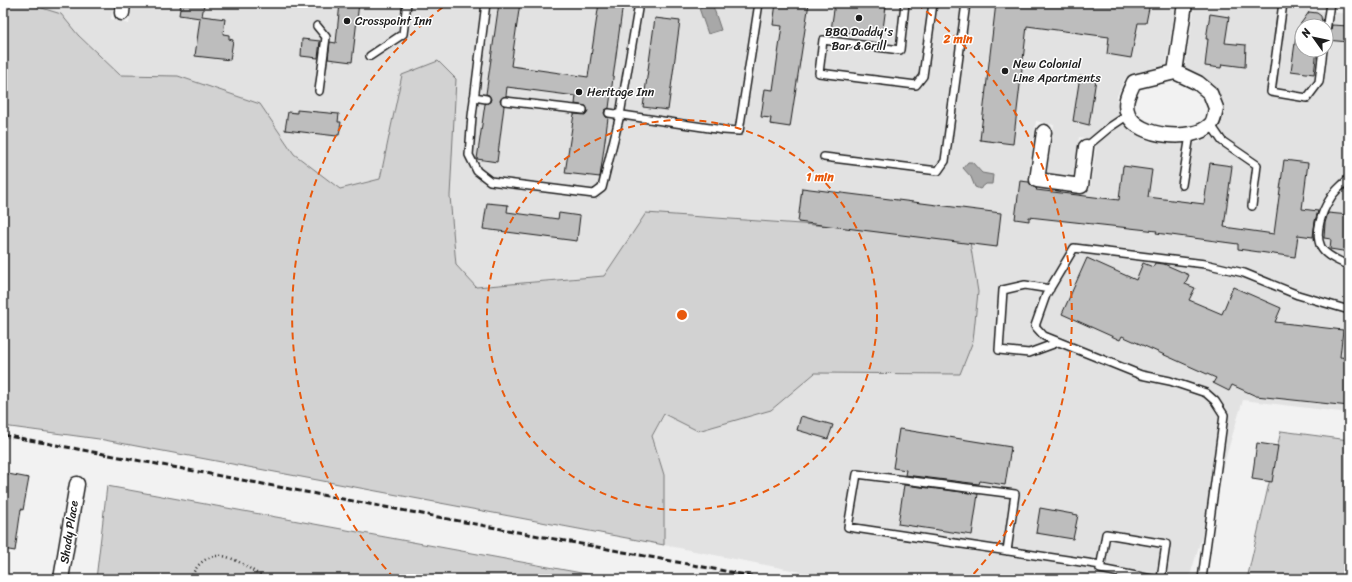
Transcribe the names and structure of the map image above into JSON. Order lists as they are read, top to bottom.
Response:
{
  "streets": {
    "street": ["Shady Place"]
  },
  "places": [
    "BBQ Daddy's Bar & Grill",
    "Crosspoint Inn",
    "New Colonial Line Apartments",
    "Heritage Inn"
  ],
  "north": "top left",
  "rings": ["2 min", "1 min"]
}
